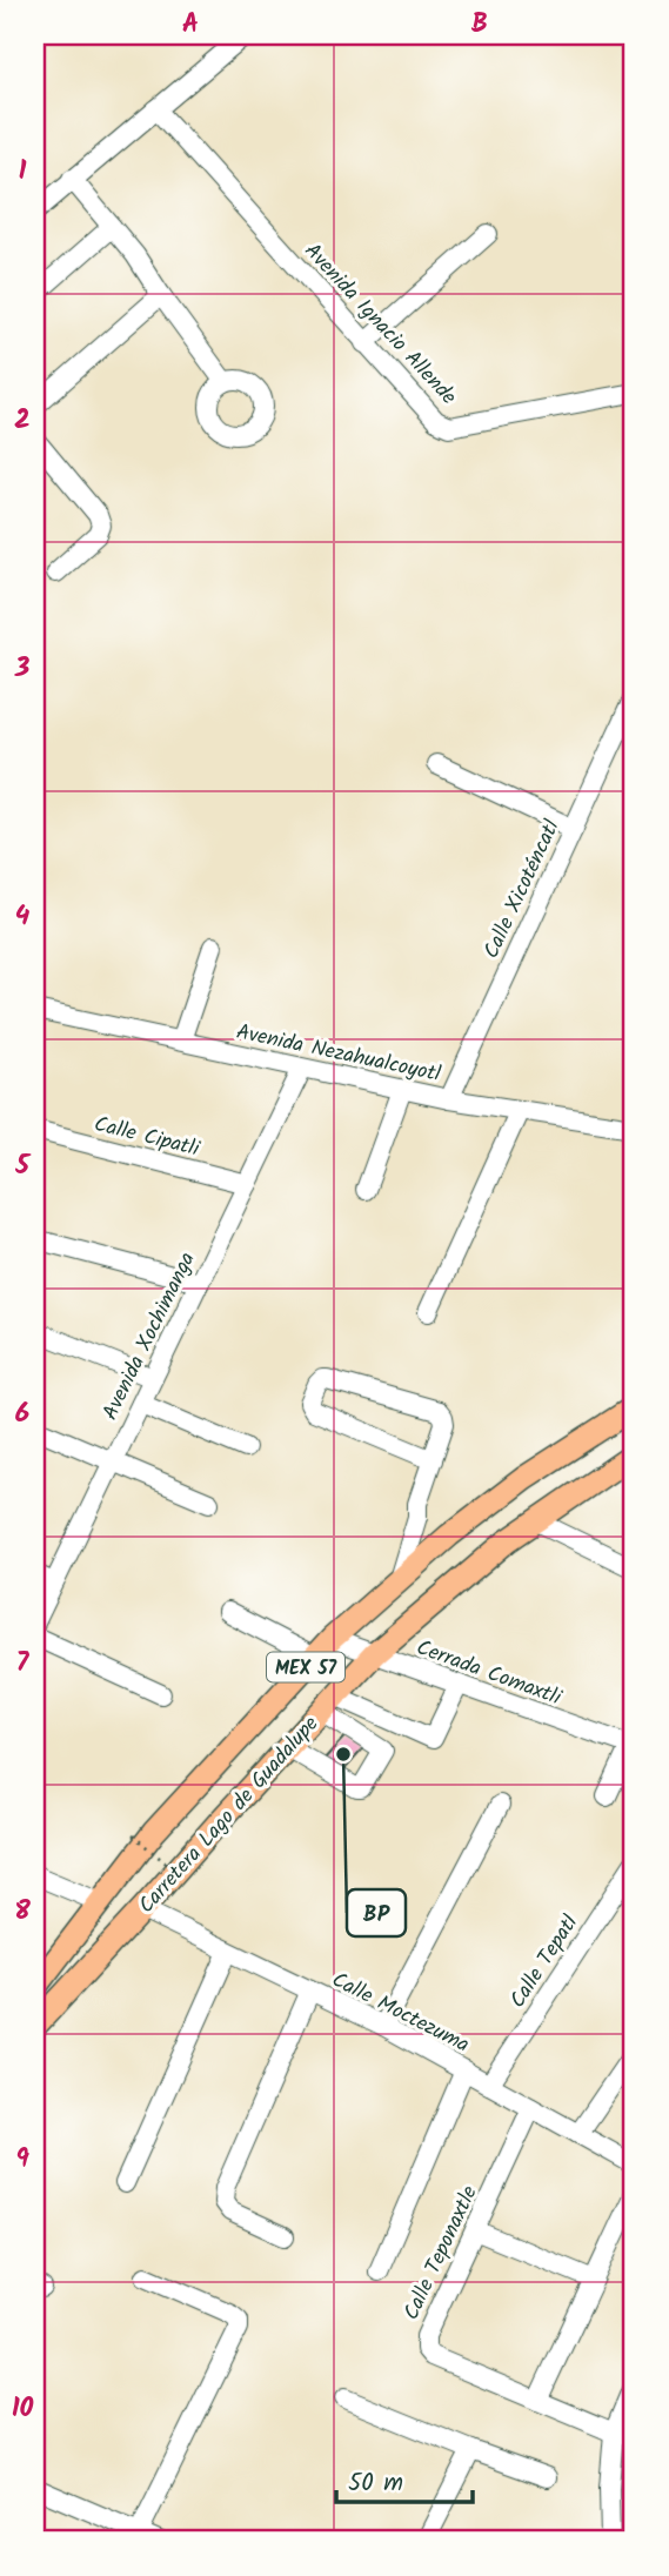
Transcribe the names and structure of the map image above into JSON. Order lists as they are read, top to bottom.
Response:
{
  "streets": {
    "main road": ["MEX 57", "Carretera Lago de Guadalupe"],
    "street": [
      "Avenida Ignacio Allende",
      "Calle Xicoténcatl",
      "Avenida Nezahualcoyotl",
      "Calle Cipatli",
      "Avenida Xochimanga",
      "Cerrada Comaxtli",
      "Calle Tepatl",
      "Calle Moctezuma",
      "Calle Teponaxtle"
    ]
  },
  "crossings": [
    ["Calle Xicoténcatl", "Avenida Nezahualcoyotl"],
    ["Avenida Nezahualcoyotl", "Avenida Xochimanga"],
    ["Calle Cipatli", "Avenida Xochimanga"],
    ["Cerrada Comaxtli", "Carretera Lago de Guadalupe"],
    ["Carretera Lago de Guadalupe", "Calle Moctezuma"],
    ["Calle Tepatl", "Calle Moctezuma"],
    ["Calle Moctezuma", "Calle Teponaxtle"]
  ],
  "places": ["BP"],
  "scale_bar": "50 m",
  "grid": {
    "columns": ["A", "B"],
    "rows": [
      "1",
      "2",
      "3",
      "4",
      "5",
      "6",
      "7",
      "8",
      "9",
      "10"
    ]
  }
}
